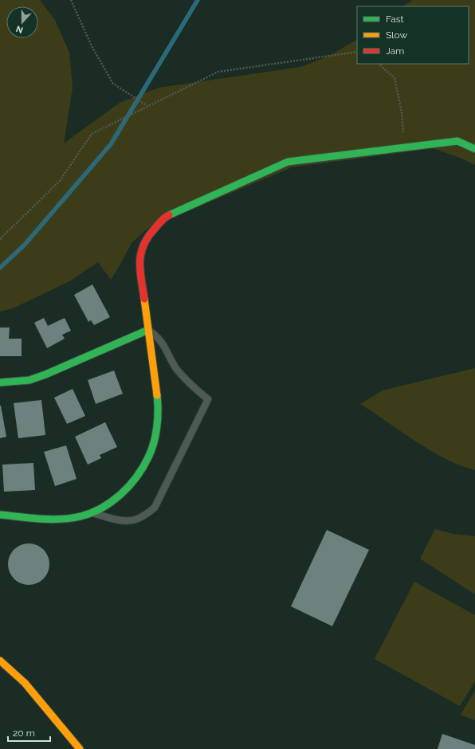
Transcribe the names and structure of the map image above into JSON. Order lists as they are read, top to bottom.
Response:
{
  "legend": ["Fast", "Slow", "Jam"],
  "scale_bar": "20 m",
  "north": "bottom"
}
